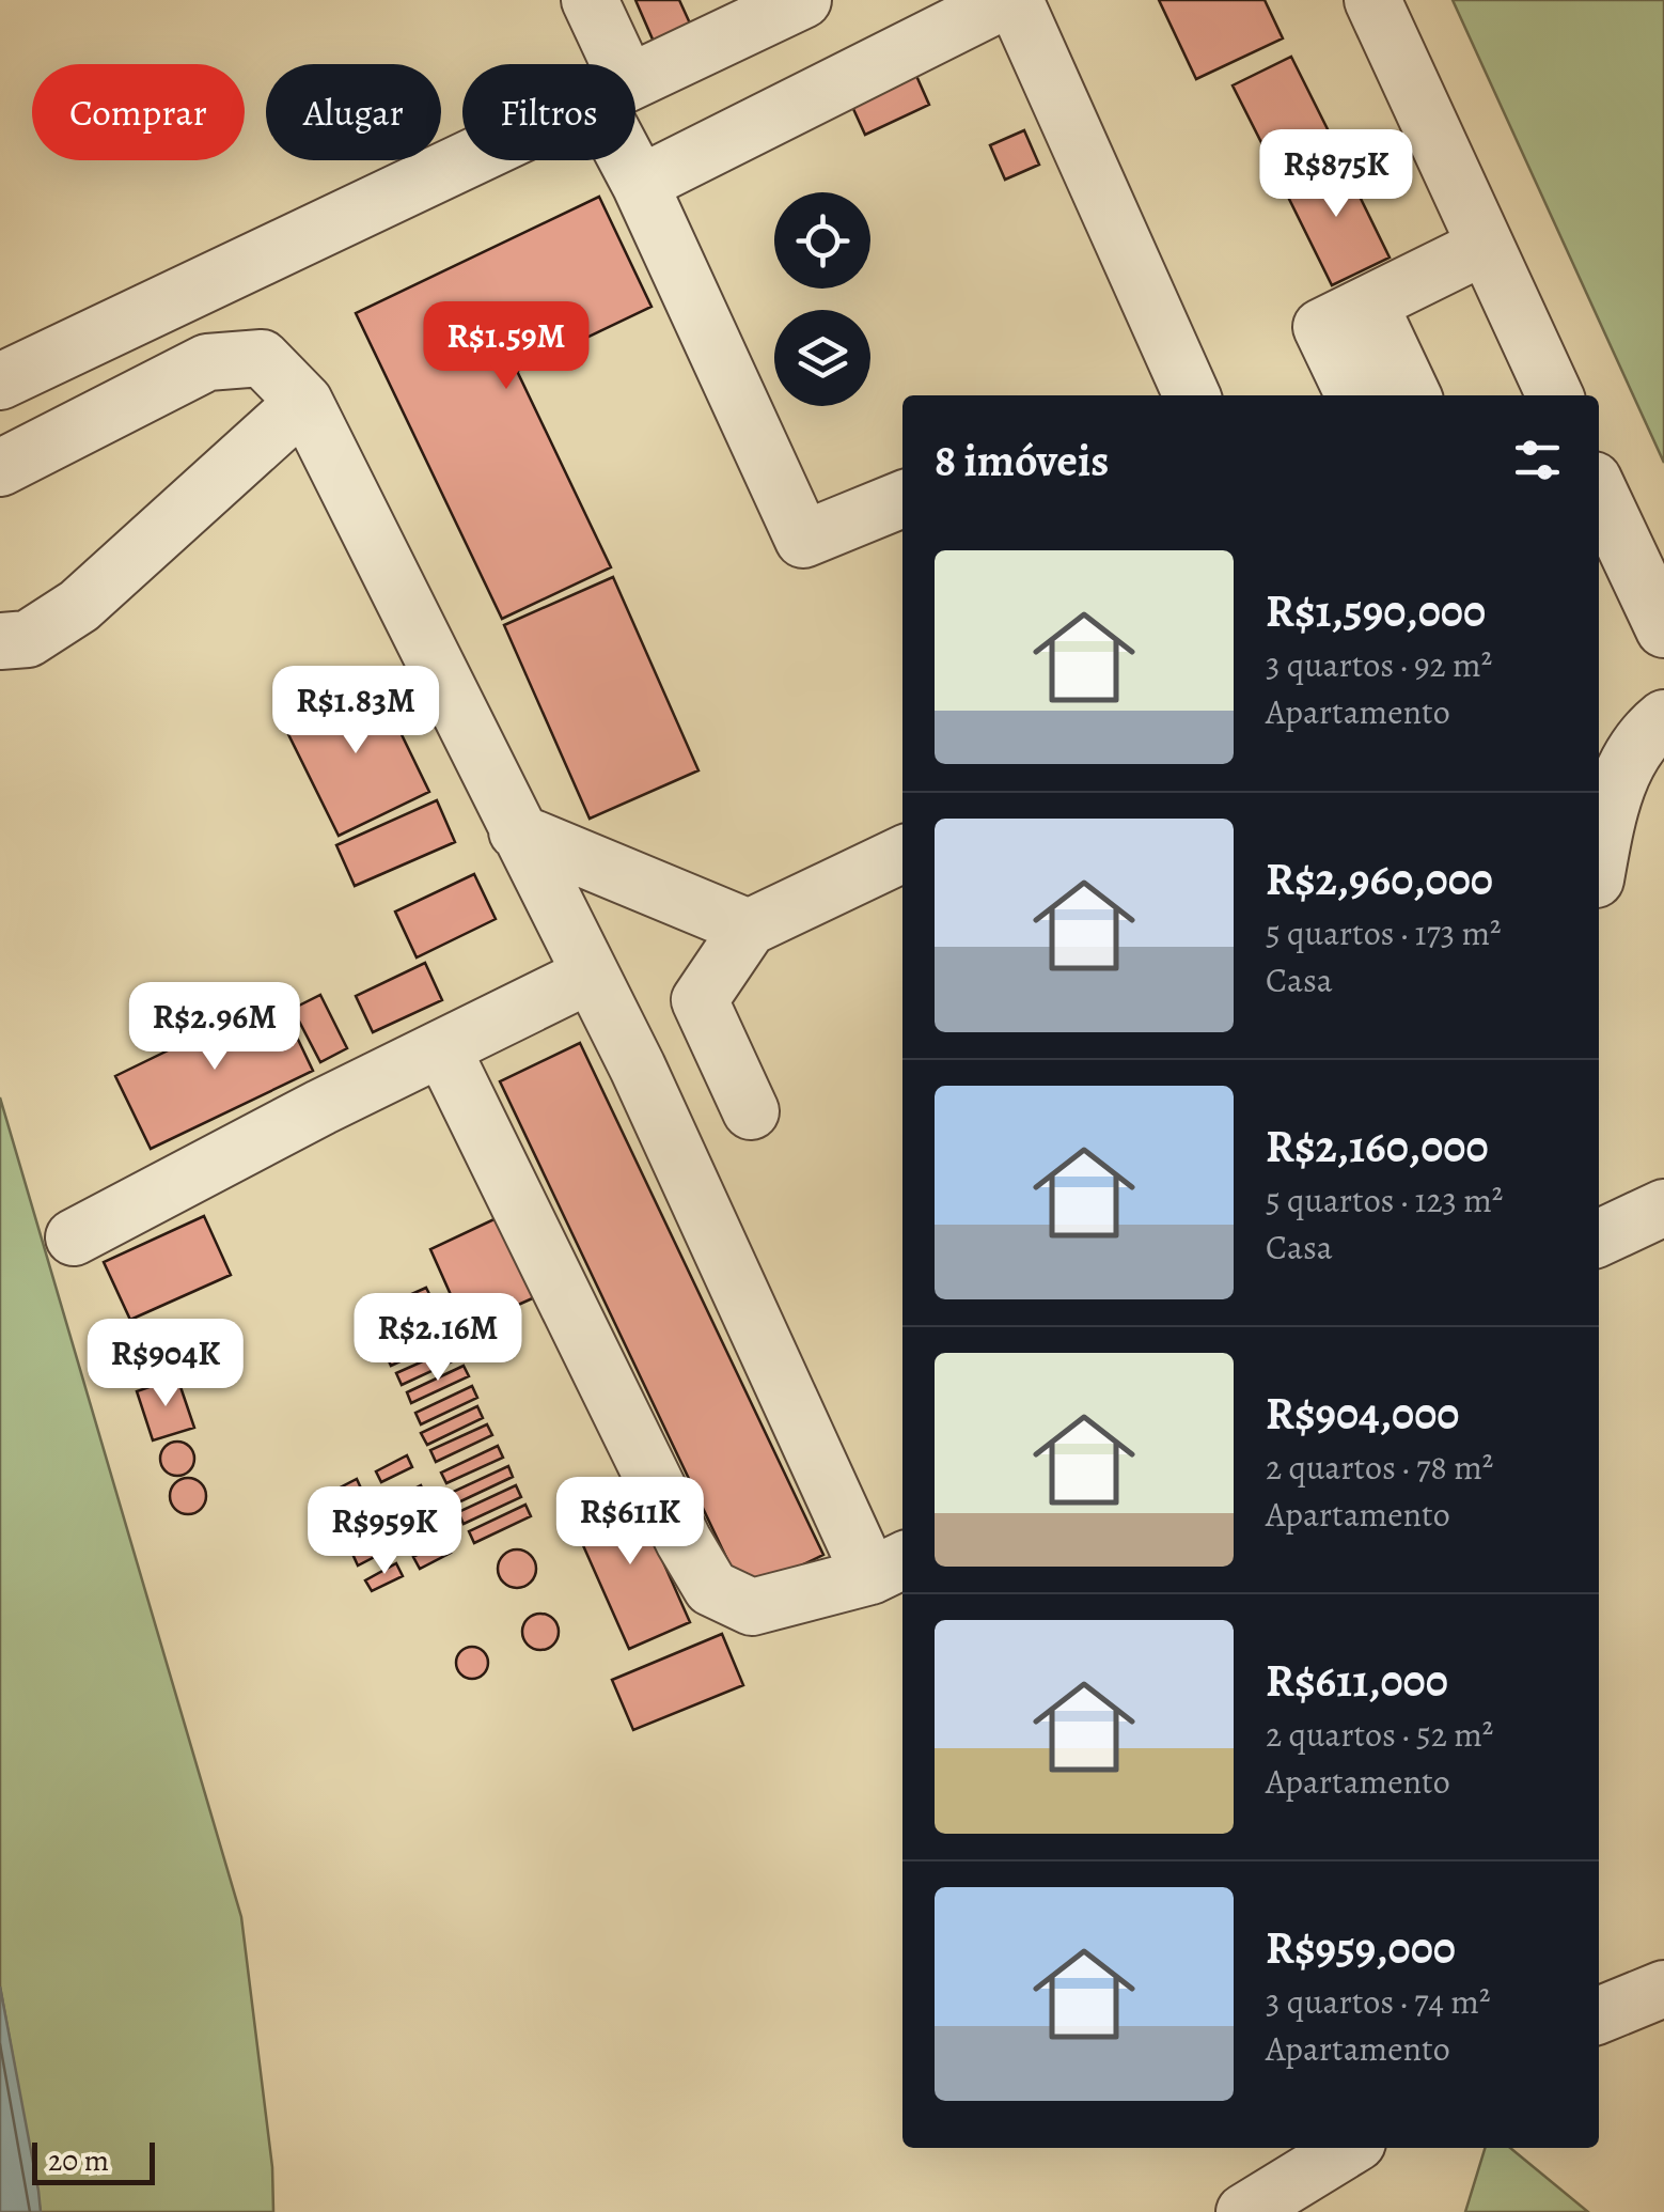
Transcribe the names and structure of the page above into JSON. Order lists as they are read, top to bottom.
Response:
{
  "scale_bar": "20 m",
  "page": {
    "chip": ["Comprar", "Alugar", "Filtros"],
    "price": [
      "R$875K",
      "R$1.59M",
      "R$1.83M",
      "R$2.96M",
      "R$2.16M",
      "R$904K",
      "R$611K",
      "R$959K"
    ],
    "heading": "8 imóveis",
    "list": [
      {
        "name": "R$1,590,000",
        "note": "3 quartos · 92 m² · Apartamento"
      },
      {
        "name": "R$2,960,000",
        "note": "5 quartos · 173 m² · Casa"
      },
      {
        "name": "R$2,160,000",
        "note": "5 quartos · 123 m² · Casa"
      },
      {
        "name": "R$904,000",
        "note": "2 quartos · 78 m² · Apartamento"
      },
      {
        "name": "R$611,000",
        "note": "2 quartos · 52 m² · Apartamento"
      },
      {
        "name": "R$959,000",
        "note": "3 quartos · 74 m² · Apartamento"
      }
    ],
    "scale": "20 m"
  }
}
